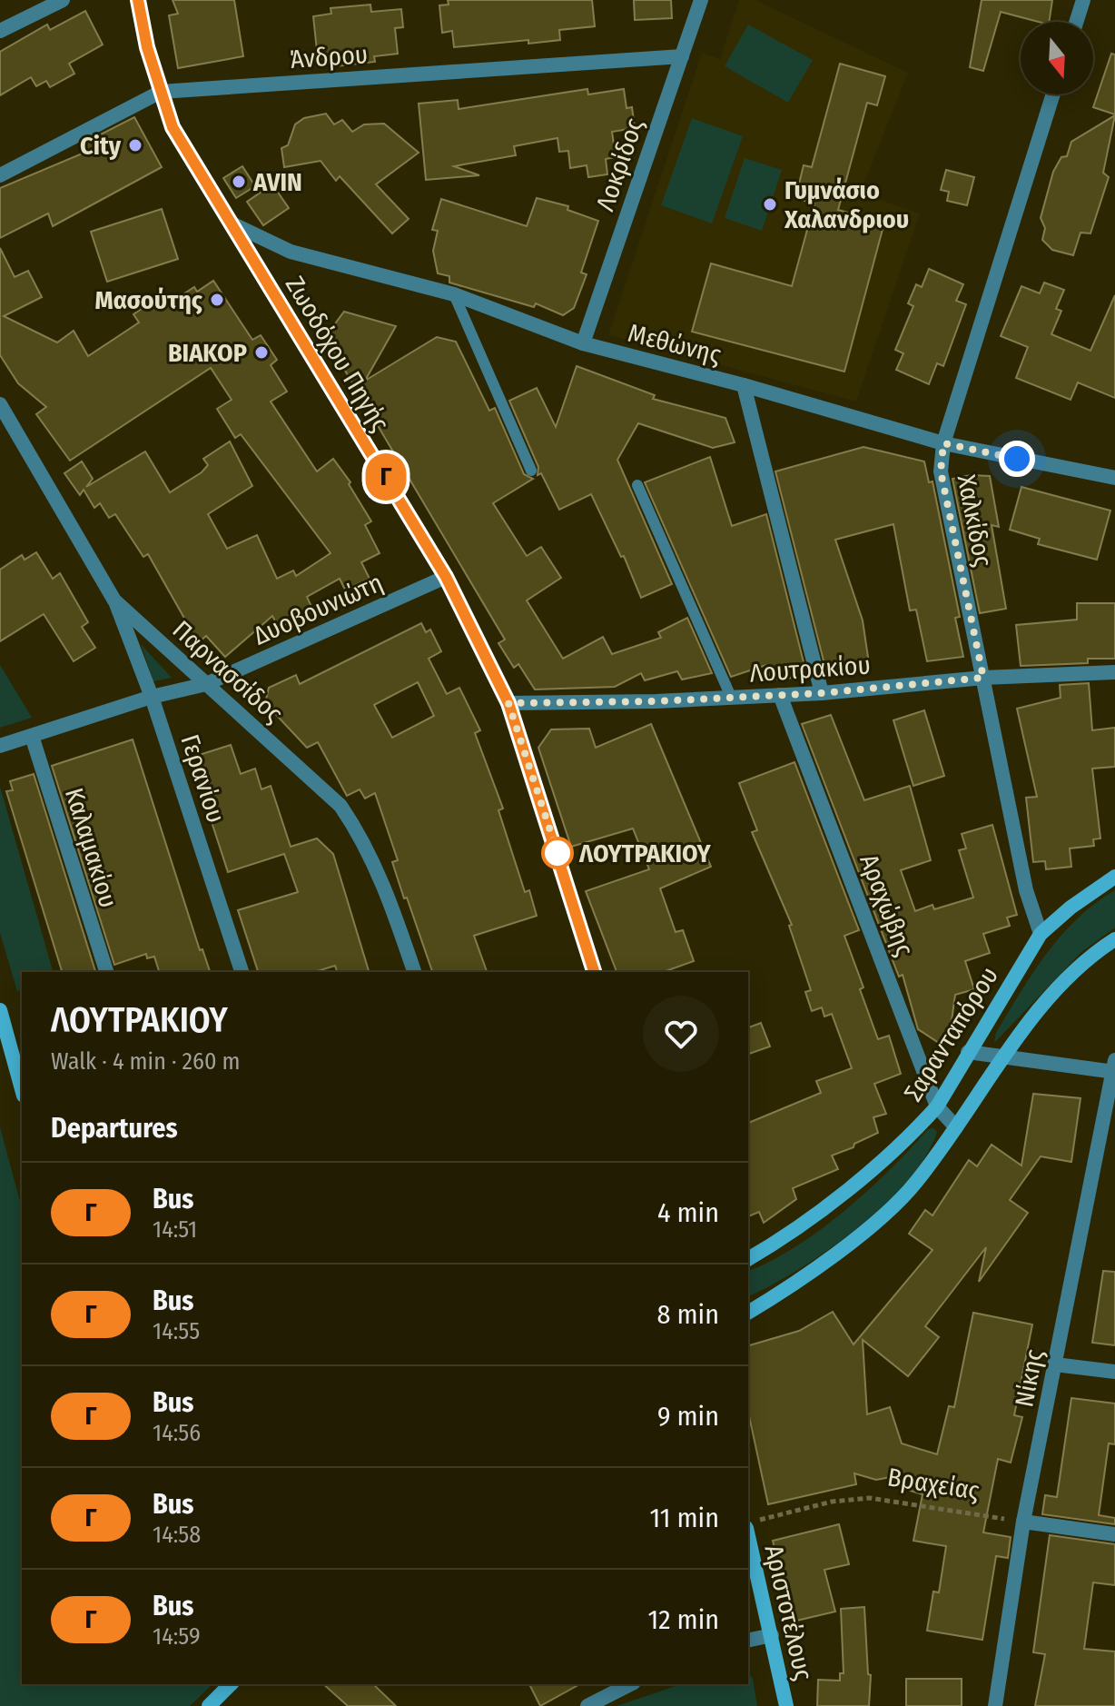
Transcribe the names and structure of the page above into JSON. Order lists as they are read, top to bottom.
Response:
{
  "streets": {
    "street": [
      "Άνδρου",
      "Λοκρίδος",
      "Μεθώνης",
      "Ζωοδόχου Πηγής",
      "Χαλκίδος",
      "Δυοβουνιώτη",
      "Λουτρακίου",
      "Παρνασσίδος",
      "Γερανίου",
      "Καλαμακίου",
      "Αραχώβης",
      "Σαρανταπόρου",
      "Νίκης",
      "Αριστοτέλους"
    ],
    "path": ["Βραχείας"]
  },
  "crossings": [
    ["Άνδρου", "Λοκρίδος"],
    ["Άνδρου", "Ζωοδόχου Πηγής"],
    ["Λοκρίδος", "Μεθώνης"],
    ["Μεθώνης", "Ζωοδόχου Πηγής"],
    ["Μεθώνης", "Χαλκίδος"],
    ["Ζωοδόχου Πηγής", "Δυοβουνιώτη"],
    ["Ζωοδόχου Πηγής", "Λουτρακίου"],
    ["Χαλκίδος", "Λουτρακίου"],
    ["Χαλκίδος", "Σαρανταπόρου"],
    ["Δυοβουνιώτη", "Παρνασσίδος"],
    ["Δυοβουνιώτη", "Γερανίου"],
    ["Δυοβουνιώτη", "Καλαμακίου"],
    ["Λουτρακίου", "Αραχώβης"],
    ["Παρνασσίδος", "Γερανίου"],
    ["Αραχώβης", "Σαρανταπόρου"],
    ["Νίκης", "Βραχείας"]
  ],
  "places": [
    "City",
    "AVIN",
    "Γυμνάσιο Χαλανδριου",
    "Μασούτης",
    "ΒΙΑΚΟΡ",
    "ΛΟΥΤΡΑΚΙΟΥ"
  ],
  "lines": ["bus line Γ"],
  "north": "bottom",
  "page": {
    "on_map": "Γ",
    "heading": [
      ["ΛΟΥΤΡΑΚΙΟΥ", "Walk · 4 min · 260 m"],
      "Departures"
    ],
    "list": [
      {
        "mark": "Γ",
        "name": "Bus",
        "note": "14:51",
        "value": "4 min"
      },
      {
        "mark": "Γ",
        "name": "Bus",
        "note": "14:55",
        "value": "8 min"
      },
      {
        "mark": "Γ",
        "name": "Bus",
        "note": "14:56",
        "value": "9 min"
      },
      {
        "mark": "Γ",
        "name": "Bus",
        "note": "14:58",
        "value": "11 min"
      },
      {
        "mark": "Γ",
        "name": "Bus",
        "note": "14:59",
        "value": "12 min"
      }
    ]
  }
}
